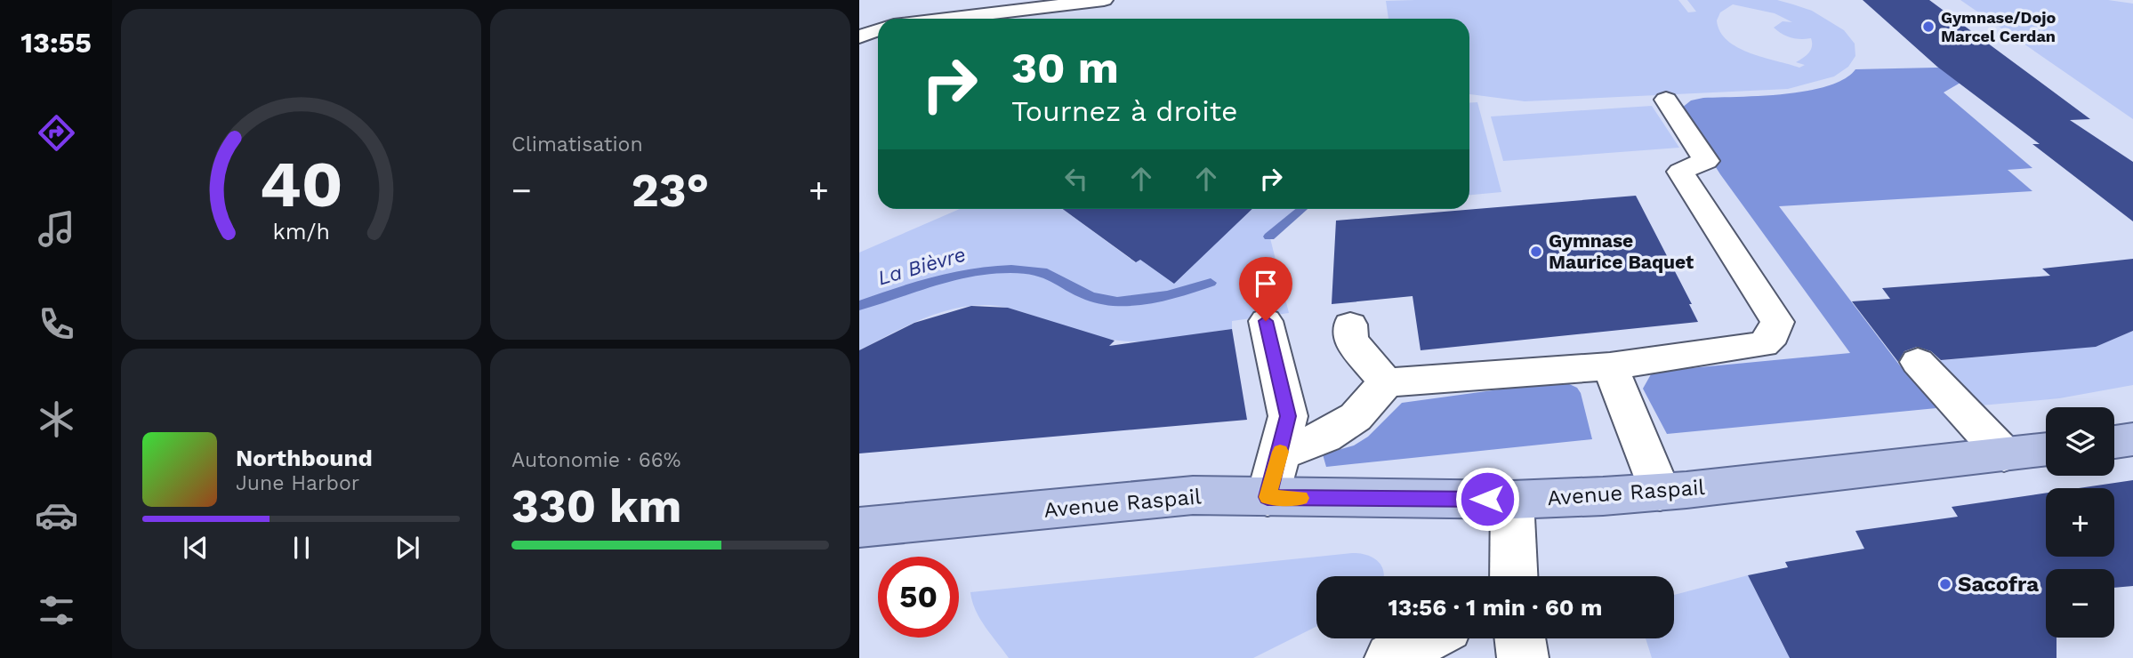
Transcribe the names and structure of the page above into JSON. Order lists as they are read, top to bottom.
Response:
{
  "streets": {
    "main road": ["Avenue Raspail"]
  },
  "water": ["La Bièvre"],
  "places": ["Gymnase/Dojo Marcel Cerdan", "Gymnase Maurice Baquet", "Sacofra"],
  "page": {
    "tabs": "13:55",
    "tile": [
      "Climatisation",
      ["Autonomie · 66%", "330 km"]
    ],
    "turn": ["30 m", "Tournez à droite"],
    "heat": ["−", "23°", "+"],
    "map_buttons": ["+", "−"],
    "song": ["Northbound", "June Harbor"],
    "limit": "50",
    "trip": "13:56 · 1 min · 60 m",
    "gauge": ["40", "km/h"]
  }
}
